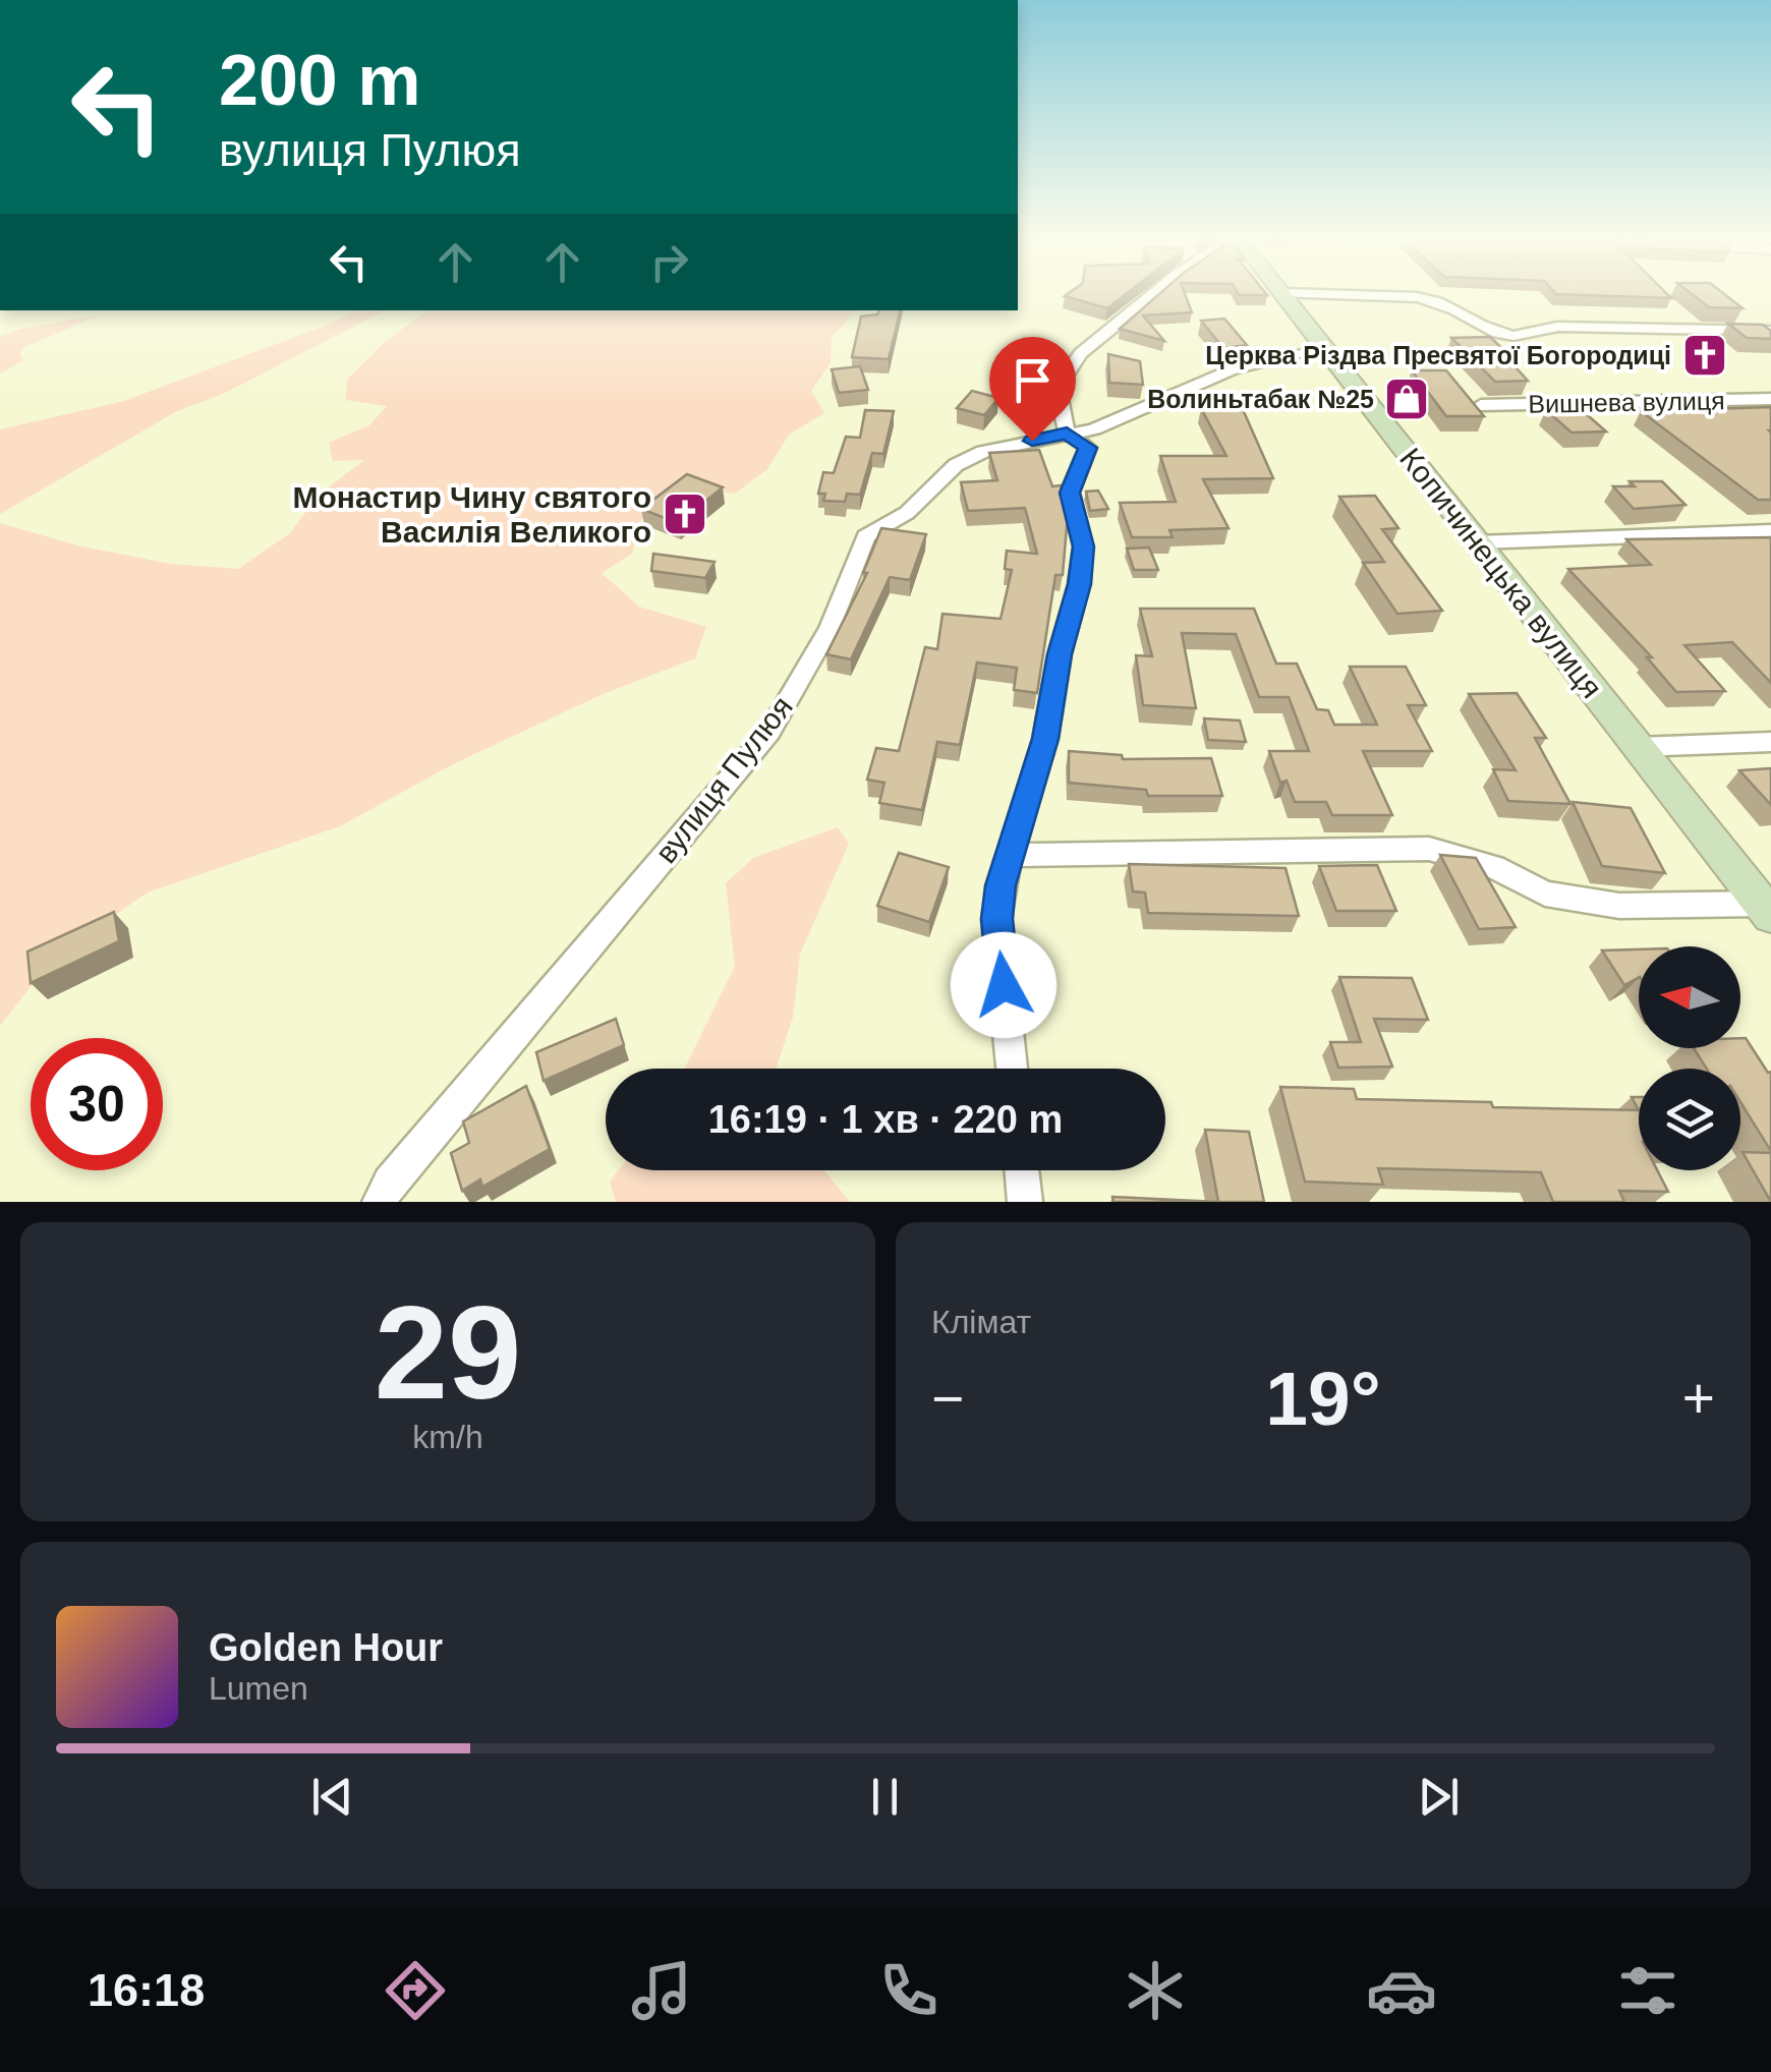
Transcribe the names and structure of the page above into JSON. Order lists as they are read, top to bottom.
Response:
{
  "streets": {
    "main road": ["Копичинецька вулиця"],
    "street": ["Вишнева вулиця", "вулиця Пулюя"]
  },
  "crossings": [
    ["Копичинецька вулиця", "вулиця Пулюя"]
  ],
  "places": {
    "church": ["Церква Різдва Пресвятої Богородиці", "Монастир Чину святого Василія Великого"],
    "shop": ["Волиньтабак №25"]
  },
  "north": "left",
  "page": {
    "turn": ["200 m", "вулиця Пулюя"],
    "limit": "30",
    "trip": "16:19 · 1 хв · 220 m",
    "tile": [
      ["29", "km/h"],
      "Клімат"
    ],
    "heat": ["−", "19°", "+"],
    "song": ["Golden Hour", "Lumen"],
    "tabs": "16:18"
  }
}
